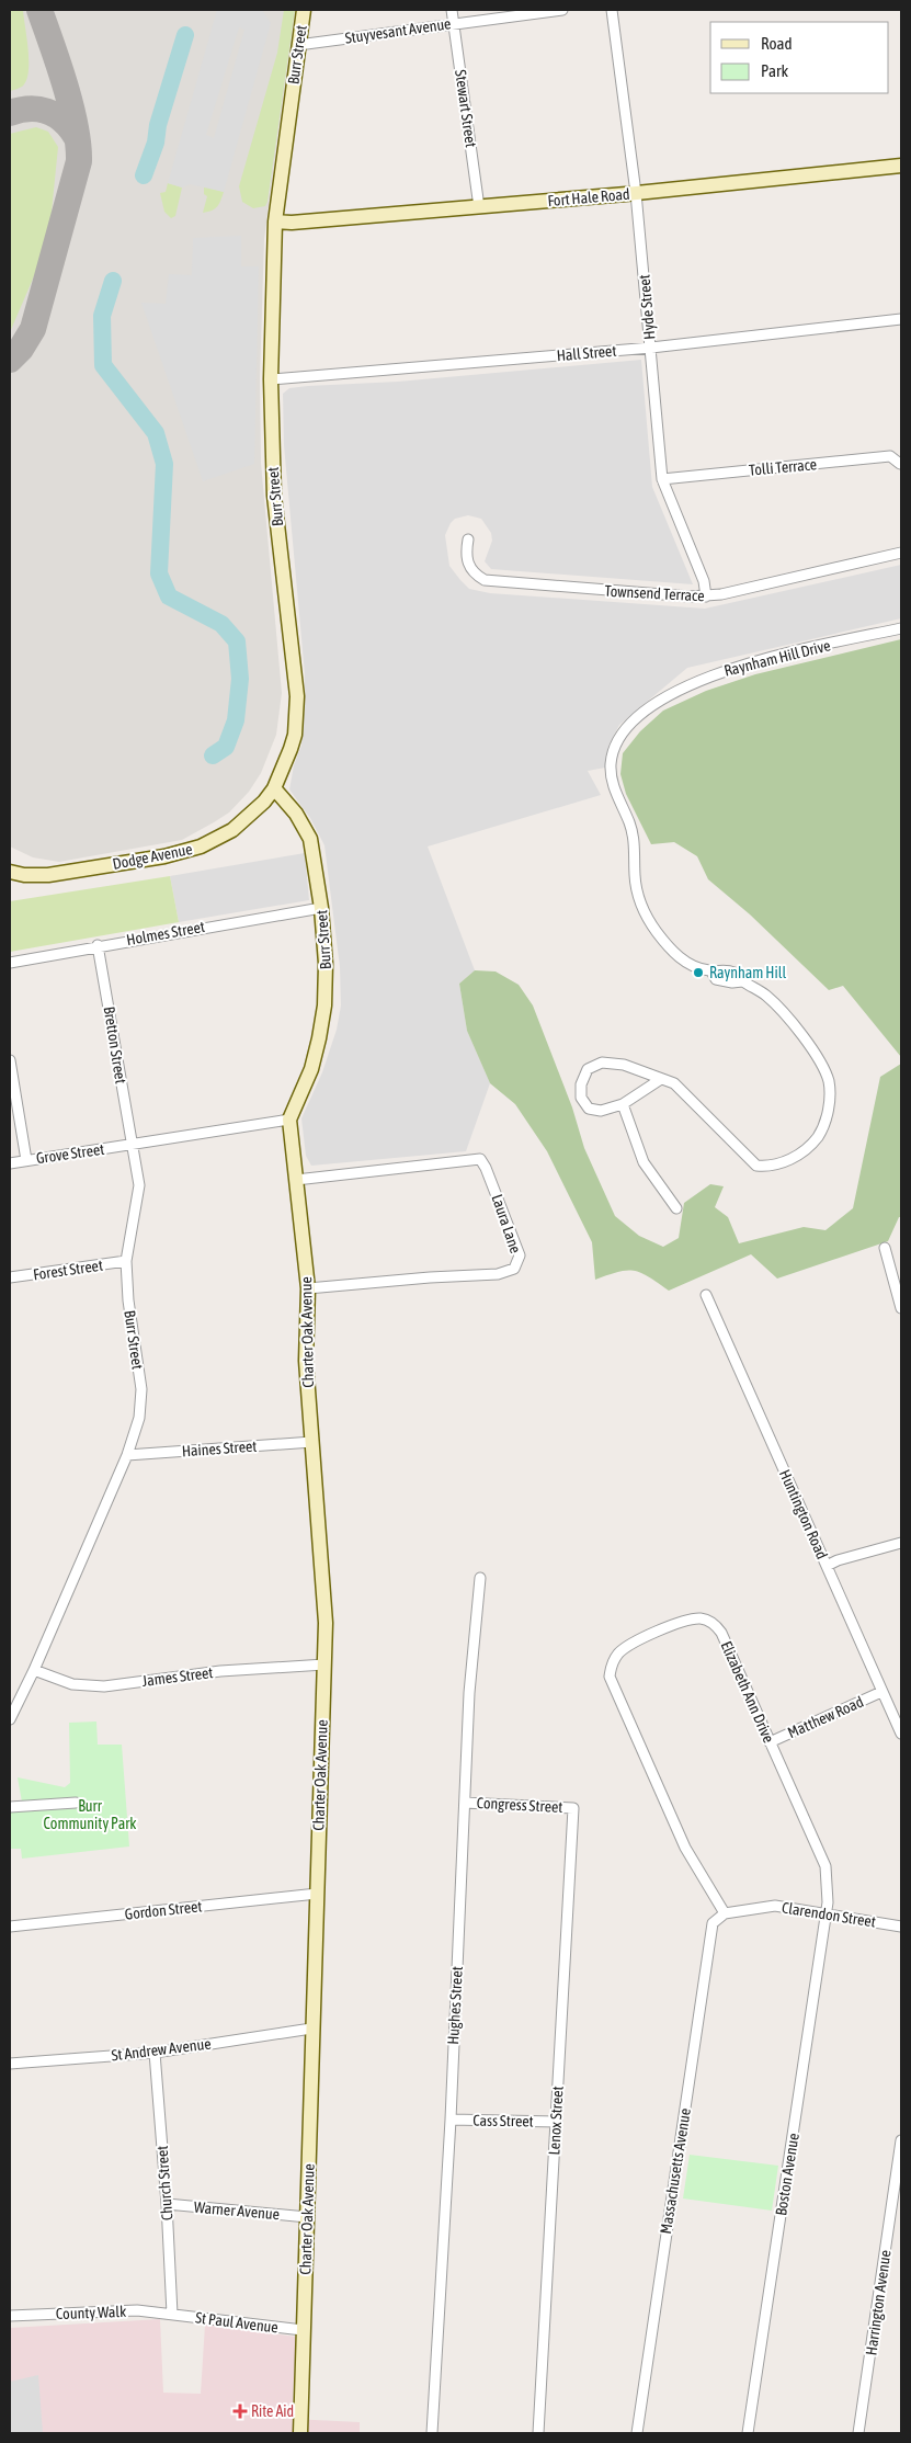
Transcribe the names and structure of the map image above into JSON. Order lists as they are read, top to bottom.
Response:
{
  "streets": {
    "street": [
      "Stuyvesant Avenue",
      "Burr Street",
      "Stewart Street",
      "Fort Hale Road",
      "Hyde Street",
      "Hall Street",
      "Tolli Terrace",
      "Townsend Terrace",
      "Raynham Hill Drive",
      "Dodge Avenue",
      "Holmes Street",
      "Bretton Street",
      "Grove Street",
      "Laura Lane",
      "Forest Street",
      "Charter Oak Avenue",
      "Haines Street",
      "Huntington Road",
      "James Street",
      "Elizabeth Ann Drive",
      "Matthew Road",
      "Congress Street",
      "Gordon Street",
      "Clarendon Street",
      "Hughes Street",
      "St Andrew Avenue",
      "Cass Street",
      "Lenox Street",
      "Massachusetts Avenue",
      "Boston Avenue",
      "Church Street",
      "Warner Avenue",
      "Harrington Avenue",
      "County Walk",
      "St Paul Avenue"
    ]
  },
  "crossings": [
    ["Stuyvesant Avenue", "Burr Street"],
    ["Stuyvesant Avenue", "Stewart Street"],
    ["Burr Street", "Fort Hale Road"],
    ["Burr Street", "Hall Street"],
    ["Burr Street", "Dodge Avenue"],
    ["Burr Street", "Holmes Street"],
    ["Burr Street", "Bretton Street"],
    ["Burr Street", "Grove Street"],
    ["Burr Street", "Forest Street"],
    ["Burr Street", "Charter Oak Avenue"],
    ["Burr Street", "Haines Street"],
    ["Burr Street", "James Street"],
    ["Stewart Street", "Fort Hale Road"],
    ["Fort Hale Road", "Hyde Street"],
    ["Hyde Street", "Hall Street"],
    ["Hyde Street", "Tolli Terrace"],
    ["Hyde Street", "Townsend Terrace"],
    ["Holmes Street", "Bretton Street"],
    ["Bretton Street", "Grove Street"],
    ["Laura Lane", "Charter Oak Avenue"],
    ["Charter Oak Avenue", "Haines Street"],
    ["Charter Oak Avenue", "James Street"],
    ["Charter Oak Avenue", "Gordon Street"],
    ["Charter Oak Avenue", "St Andrew Avenue"],
    ["Charter Oak Avenue", "Warner Avenue"],
    ["Charter Oak Avenue", "St Paul Avenue"],
    ["Huntington Road", "Matthew Road"],
    ["Elizabeth Ann Drive", "Matthew Road"],
    ["Elizabeth Ann Drive", "Clarendon Street"],
    ["Elizabeth Ann Drive", "Massachusetts Avenue"],
    ["Elizabeth Ann Drive", "Boston Avenue"],
    ["Congress Street", "Hughes Street"],
    ["Congress Street", "Lenox Street"],
    ["Clarendon Street", "Massachusetts Avenue"],
    ["Clarendon Street", "Boston Avenue"],
    ["Hughes Street", "Cass Street"],
    ["St Andrew Avenue", "Church Street"],
    ["Cass Street", "Lenox Street"],
    ["Church Street", "Warner Avenue"],
    ["Church Street", "County Walk"],
    ["Church Street", "St Paul Avenue"],
    ["County Walk", "St Paul Avenue"]
  ],
  "parks": ["Burr Community Park"],
  "places": {
    "other": ["Raynham Hill"],
    "health": ["Rite Aid"]
  },
  "legend": ["Road", "Park"]
}
